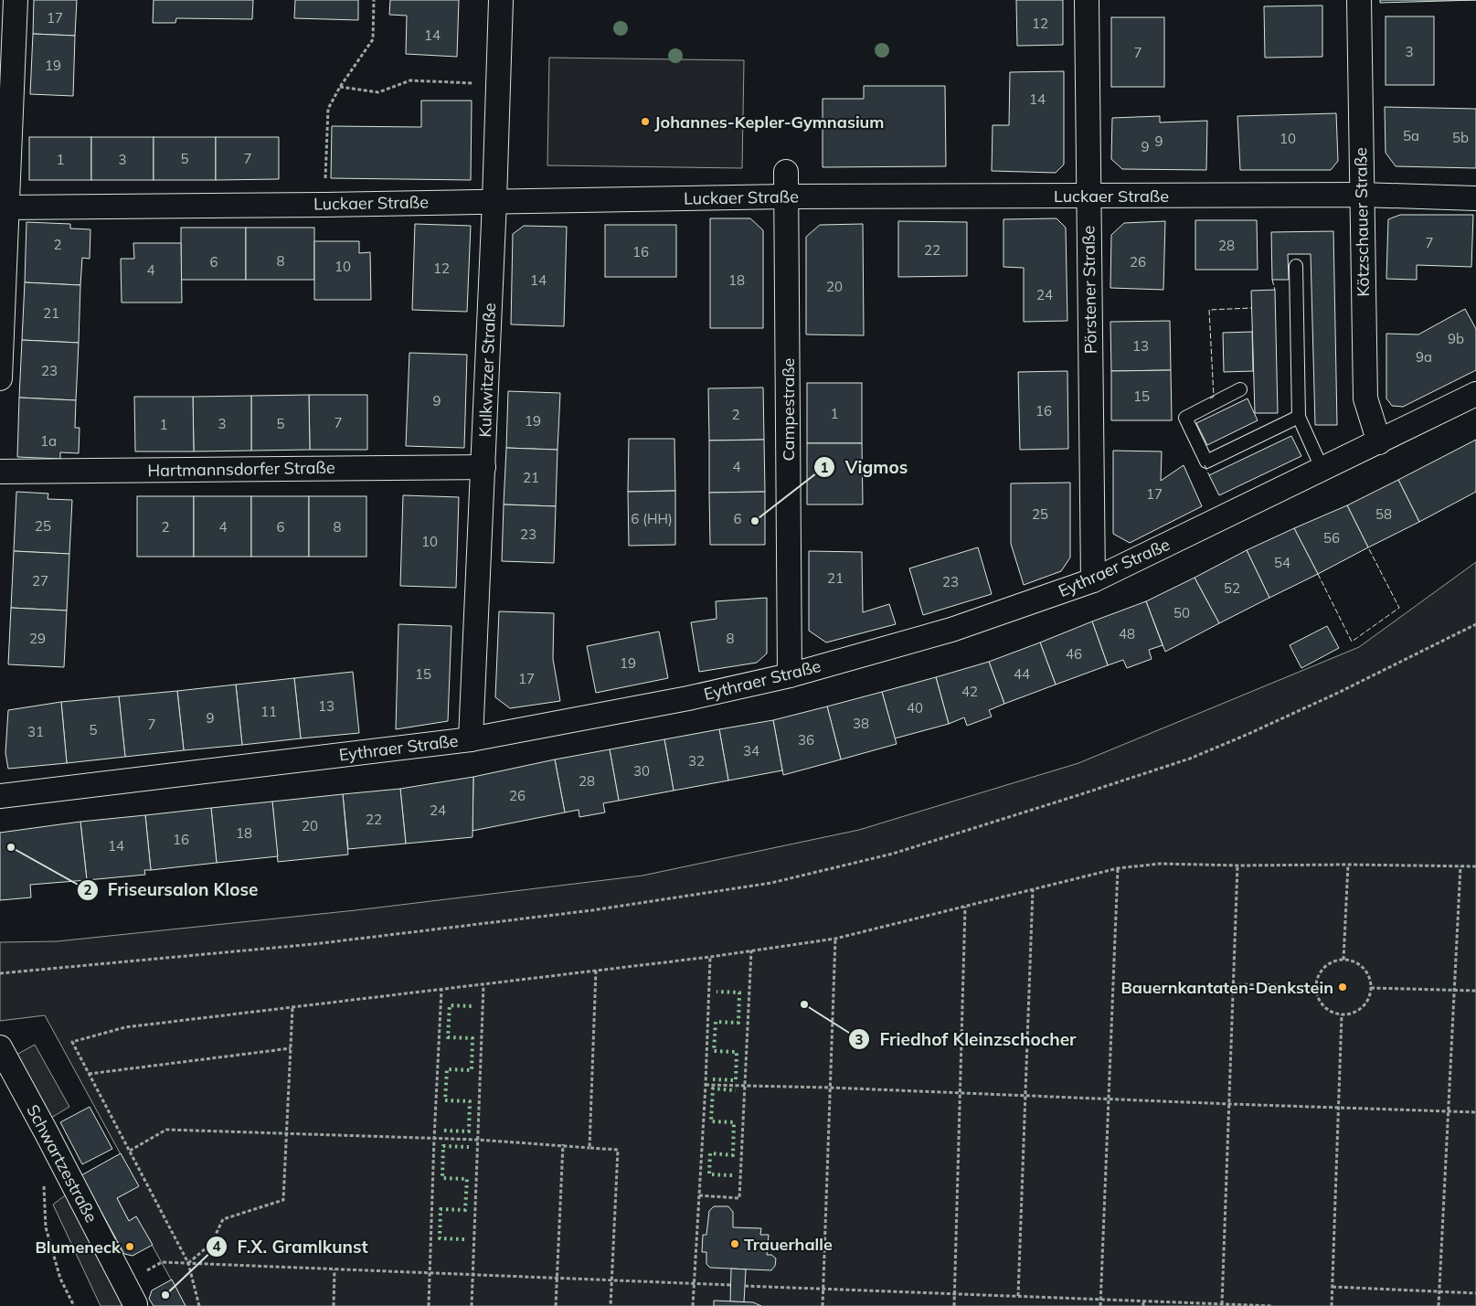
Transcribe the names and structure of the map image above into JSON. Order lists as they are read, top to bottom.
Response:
{
  "streets": {
    "street": [
      "Luckaer Straße",
      "Kötzschauer Straße",
      "Pörstener Straße",
      "Kulkwitzer Straße",
      "Campestraße",
      "Hartmannsdorfer Straße",
      "Eythraer Straße",
      "Schwartzestraße"
    ]
  },
  "crossings": [
    ["Luckaer Straße", "Kötzschauer Straße"],
    ["Luckaer Straße", "Pörstener Straße"],
    ["Luckaer Straße", "Kulkwitzer Straße"],
    ["Luckaer Straße", "Campestraße"],
    ["Kötzschauer Straße", "Eythraer Straße"],
    ["Pörstener Straße", "Eythraer Straße"],
    ["Kulkwitzer Straße", "Hartmannsdorfer Straße"],
    ["Kulkwitzer Straße", "Eythraer Straße"],
    ["Campestraße", "Eythraer Straße"]
  ],
  "places": [
    "Johannes-Kepler-Gymnasium",
    "Vigmos",
    "Friseursalon Klose",
    "Bauernkantaten-Denkstein",
    "Friedhof Kleinzschocher",
    "Trauerhalle",
    "Blumeneck",
    "F.X. Gramlkunst"
  ],
  "house_numbers": [
    "17",
    "12",
    "14",
    "3",
    "7",
    "19",
    "14",
    "5a",
    "5b",
    "10",
    "9",
    "9",
    "5",
    "7",
    "1",
    "3",
    "7",
    "2",
    "28",
    "22",
    "16",
    "8",
    "6",
    "26",
    "10",
    "12",
    "4",
    "14",
    "18",
    "20",
    "24",
    "21",
    "9b",
    "13",
    "9a",
    "23",
    "15",
    "9",
    "16",
    "1",
    "2",
    "19",
    "7",
    "3",
    "5",
    "1",
    "1a",
    "4",
    "21",
    "17",
    "25",
    "58",
    "6 (HH)",
    "6",
    "25",
    "2",
    "4",
    "6",
    "8",
    "23",
    "56",
    "10",
    "54",
    "21",
    "27",
    "23",
    "52",
    "50",
    "48",
    "29",
    "8",
    "46",
    "19",
    "15",
    "44",
    "17",
    "42",
    "13",
    "40",
    "11",
    "9",
    "38",
    "7",
    "5",
    "31",
    "36",
    "34",
    "32",
    "30",
    "28",
    "26",
    "24",
    "22",
    "20",
    "18",
    "16",
    "14"
  ]
}
